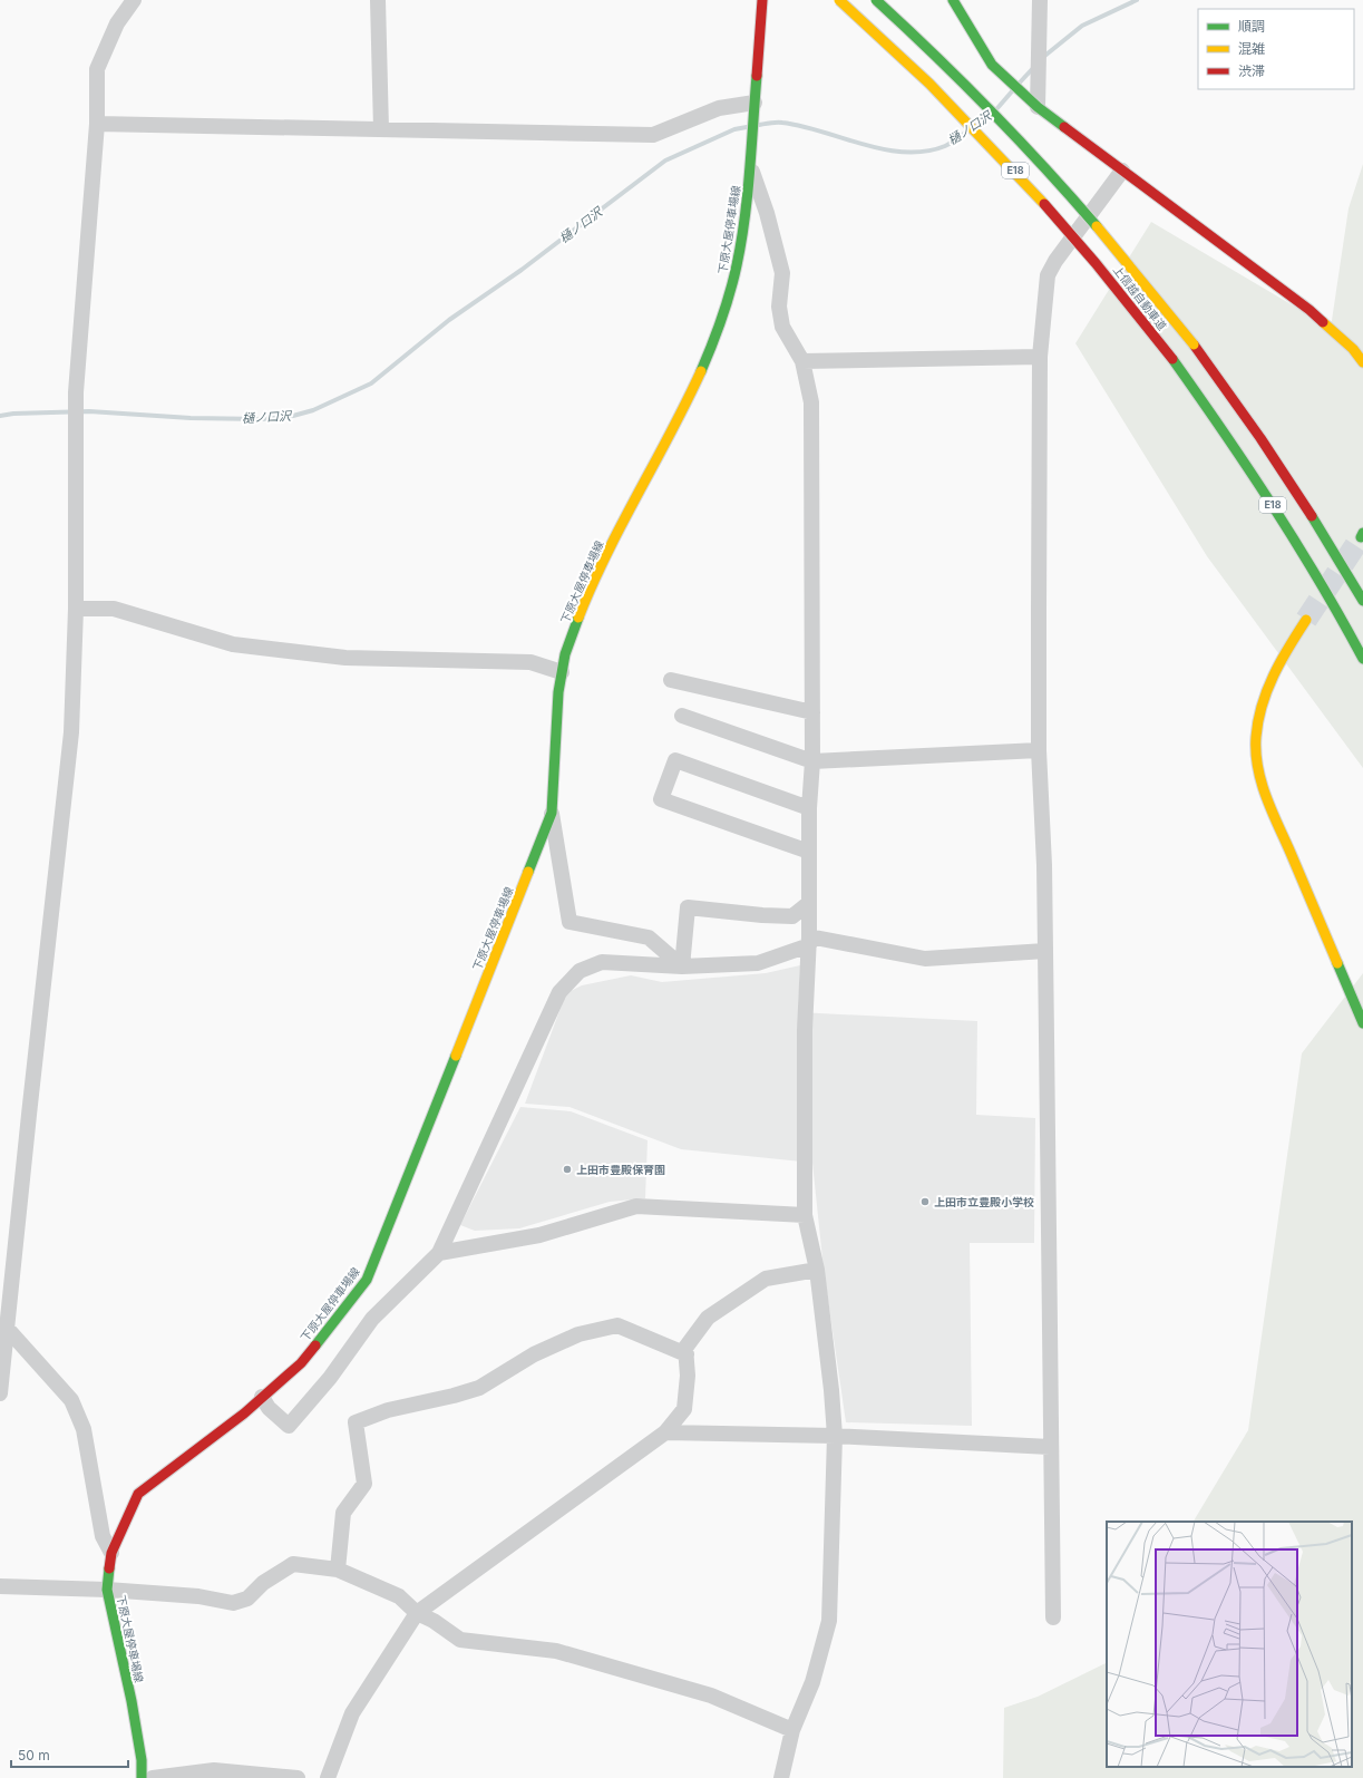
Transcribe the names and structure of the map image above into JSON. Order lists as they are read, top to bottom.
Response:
{
  "streets": {
    "main road": ["E18", "下原大屋停車場線", "上信越自動車道"]
  },
  "water": ["樋ノ口沢"],
  "places": ["上田市豊殿保育園", "上田市立豊殿小学校"],
  "legend": ["順調", "混雑", "渋滞"],
  "scale_bar": "50 m"
}
